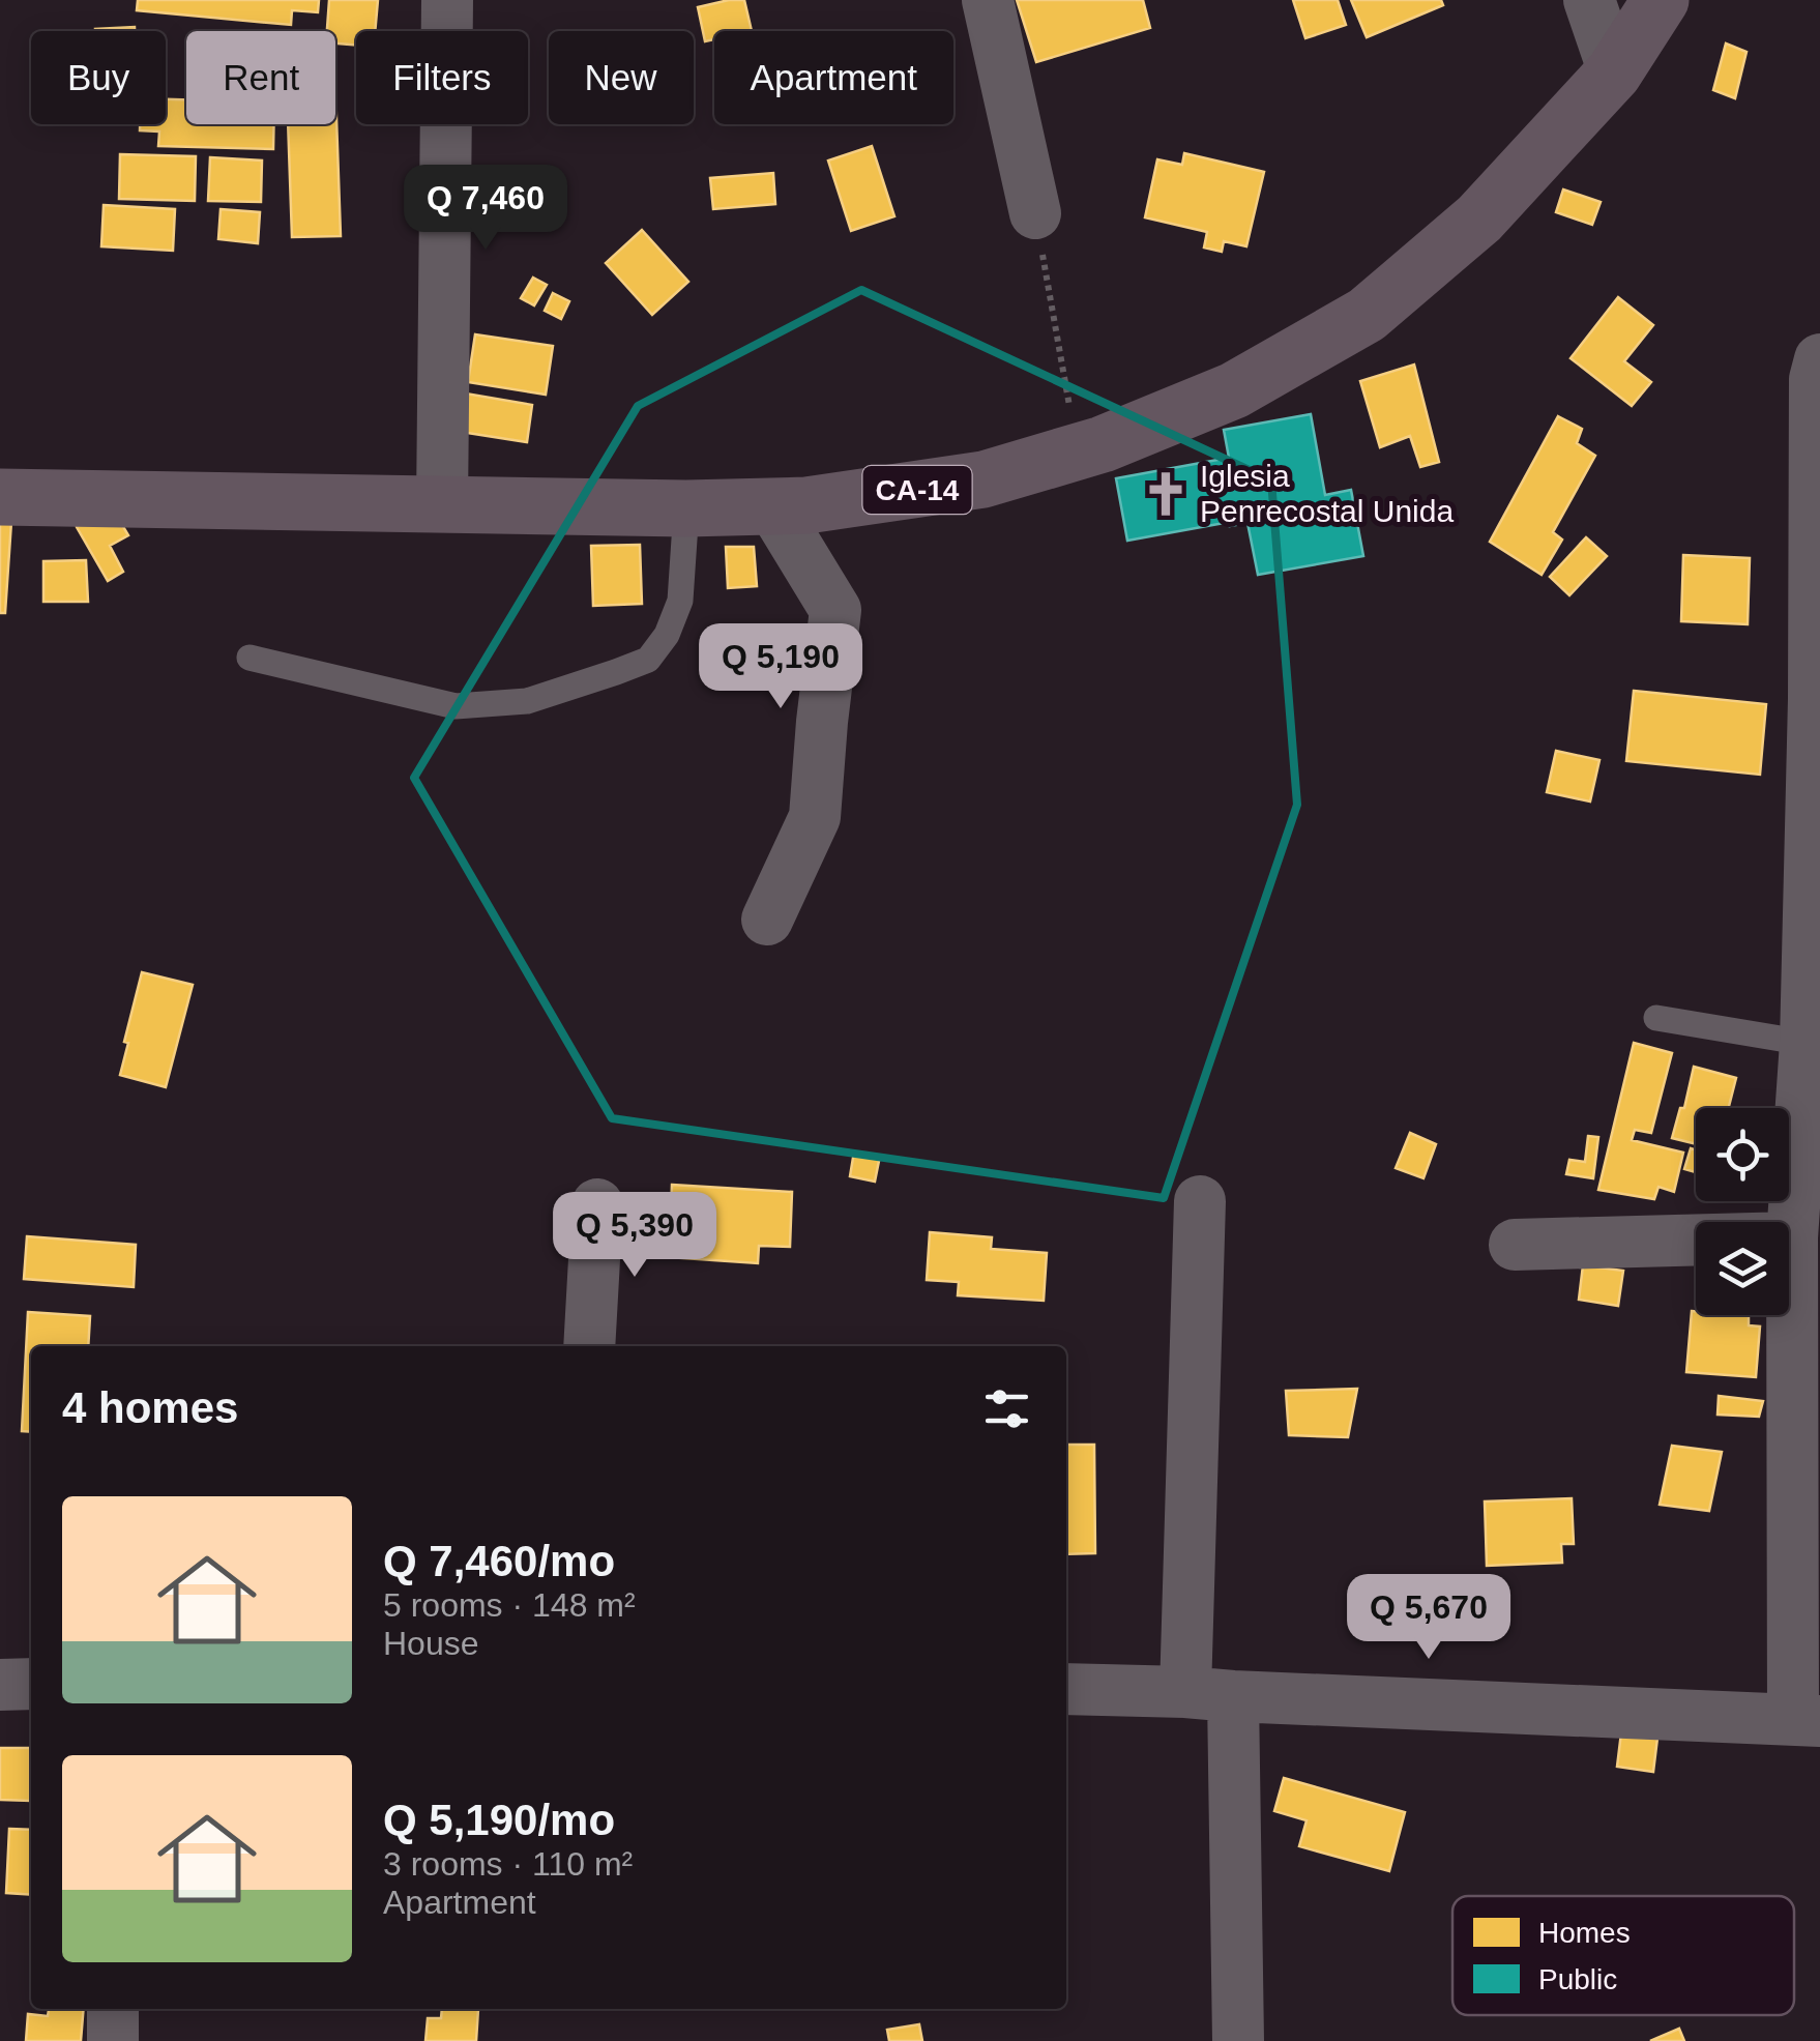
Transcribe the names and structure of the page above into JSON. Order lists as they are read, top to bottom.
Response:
{
  "streets": {
    "highway": ["CA-14"]
  },
  "places": {
    "church": ["Iglesia Penrecostal Unida"]
  },
  "legend": ["Homes", "Public"],
  "page": {
    "chip": [
      "Buy",
      "Rent",
      "Filters",
      "New",
      "Apartment"
    ],
    "price": [
      "Q 7,460",
      "Q 5,190",
      "Q 5,390",
      "Q 5,670"
    ],
    "heading": "4 homes",
    "list": [
      {
        "name": "Q 7,460/mo",
        "note": "5 rooms · 148 m² · House"
      },
      {
        "name": "Q 5,190/mo",
        "note": "3 rooms · 110 m² · Apartment"
      }
    ]
  }
}
